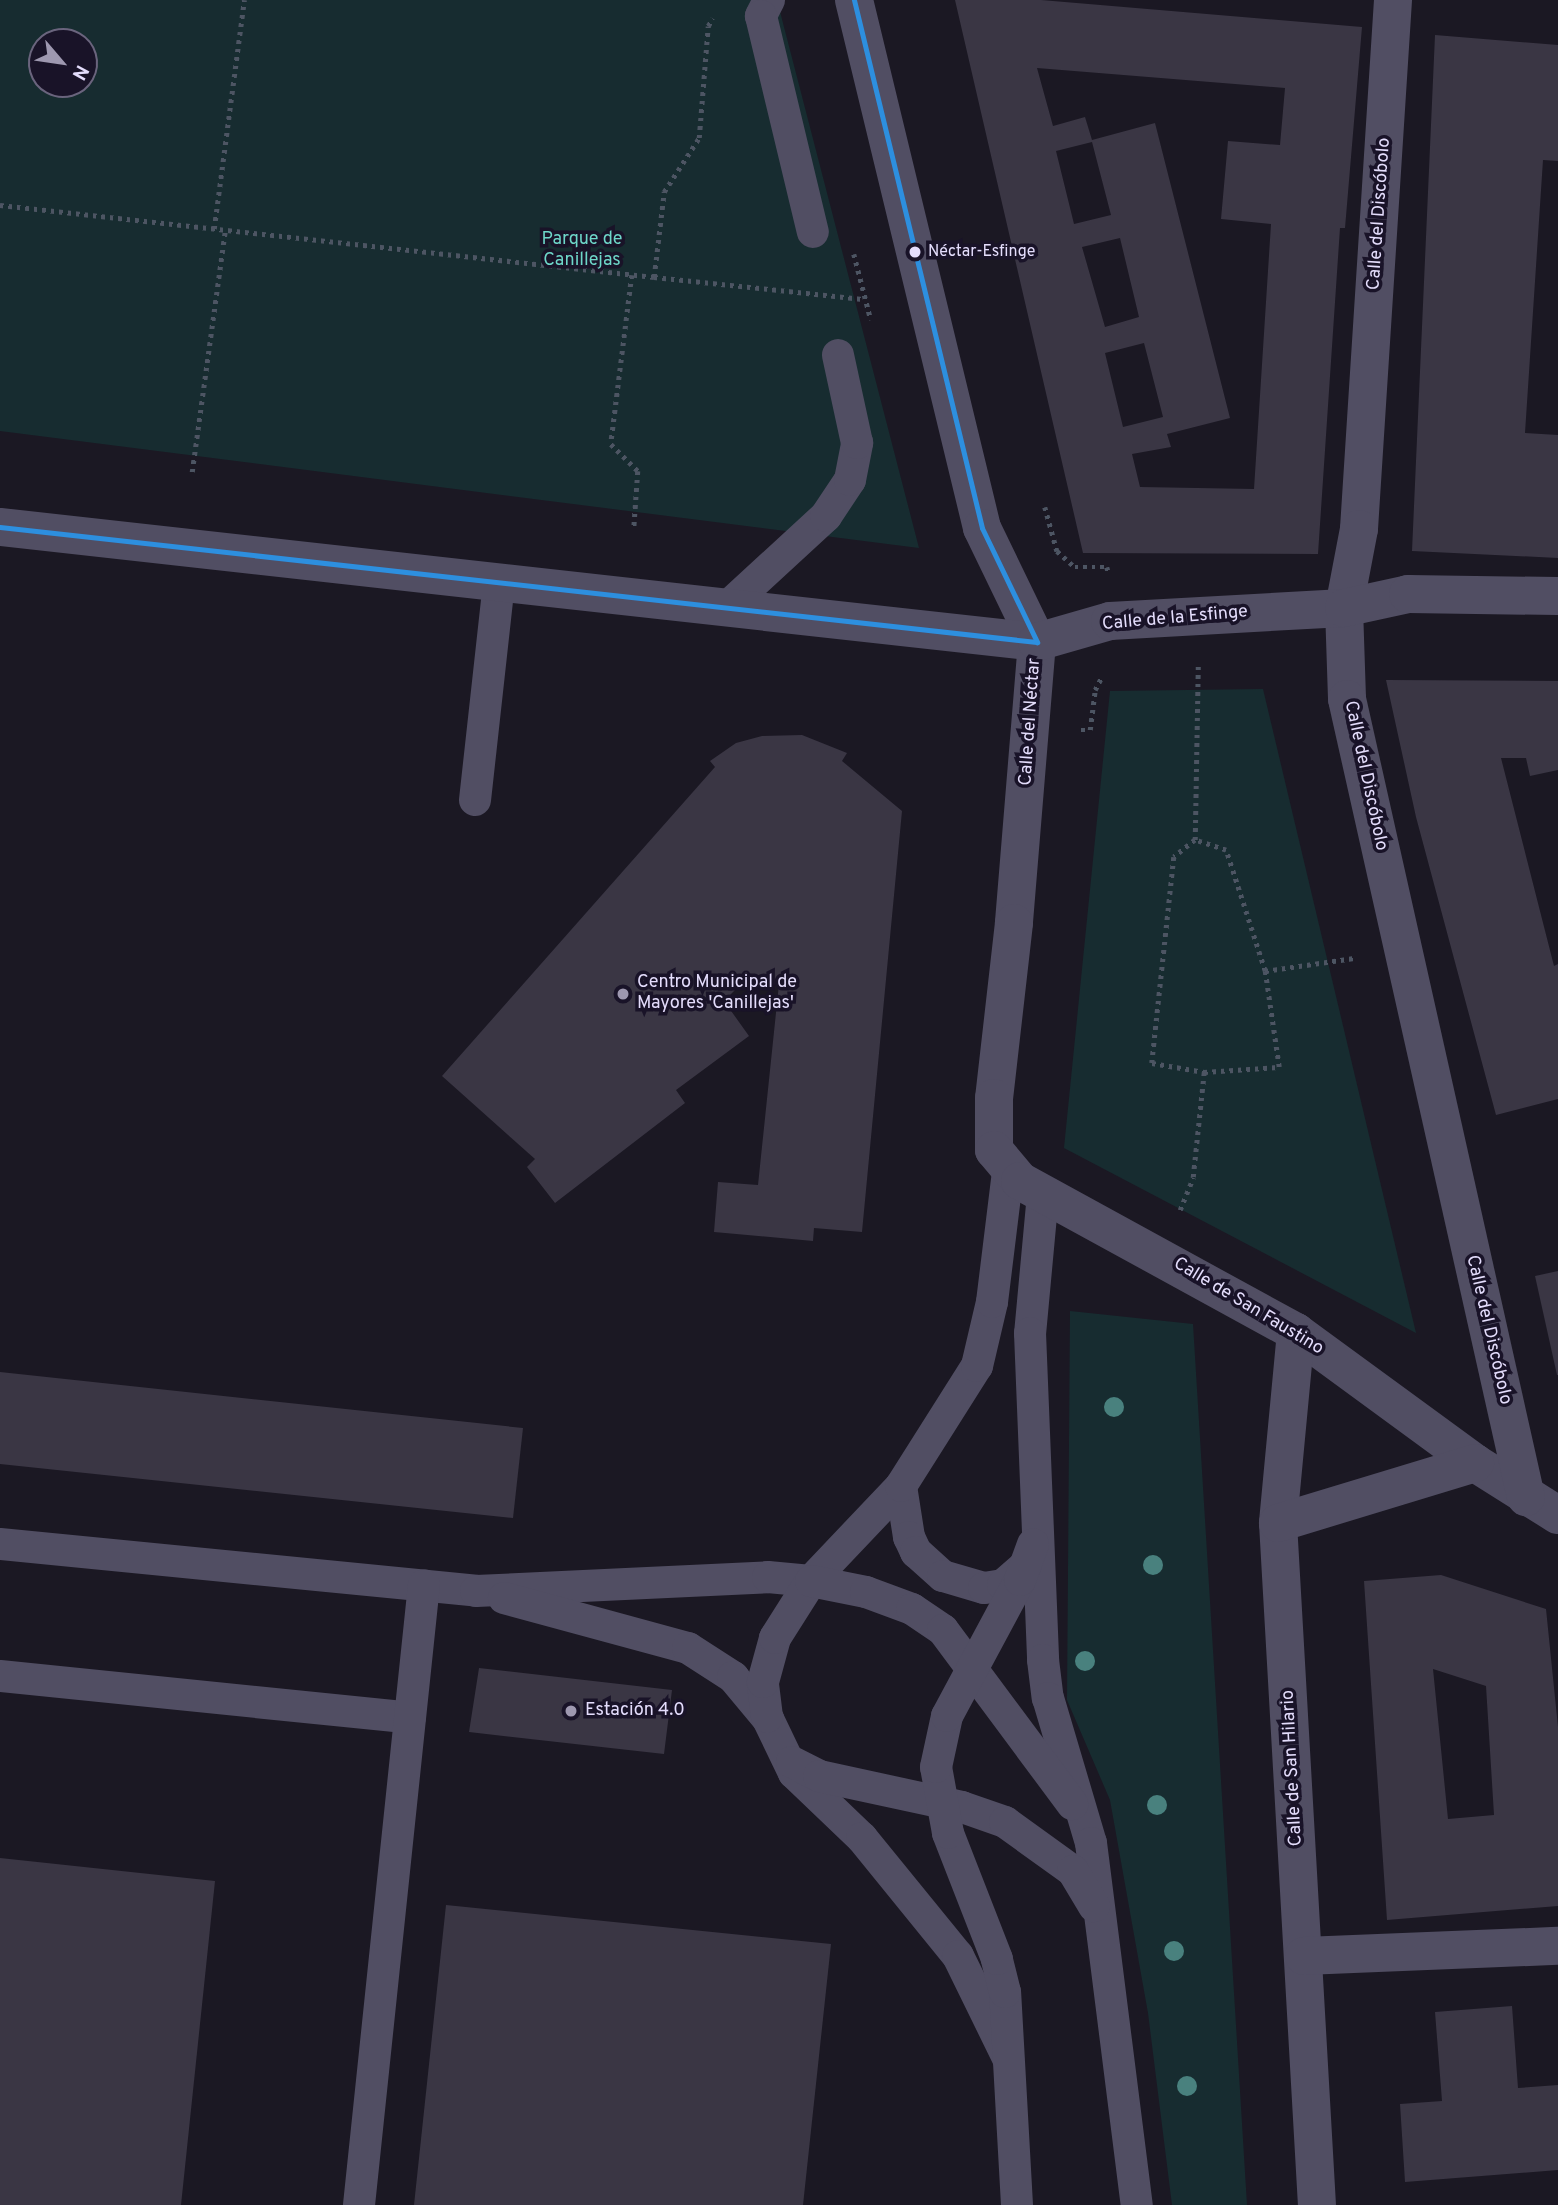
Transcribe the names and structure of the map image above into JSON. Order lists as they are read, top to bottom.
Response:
{
  "streets": {
    "street": [
      "Calle del Discóbolo",
      "Calle de la Esfinge",
      "Calle del Néctar",
      "Calle de San Faustino",
      "Calle de San Hilario"
    ]
  },
  "crossings": [
    ["Calle del Discóbolo", "Calle de la Esfinge"],
    ["Calle del Discóbolo", "Calle de San Faustino"],
    ["Calle de la Esfinge", "Calle del Néctar"],
    ["Calle del Néctar", "Calle de San Faustino"],
    ["Calle de San Faustino", "Calle de San Hilario"]
  ],
  "parks": ["Parque de Canillejas"],
  "places": ["Néctar-Esfinge", "Centro Municipal de Mayores 'Canillejas'", "Estación 4.0"],
  "north": "bottom right"
}
